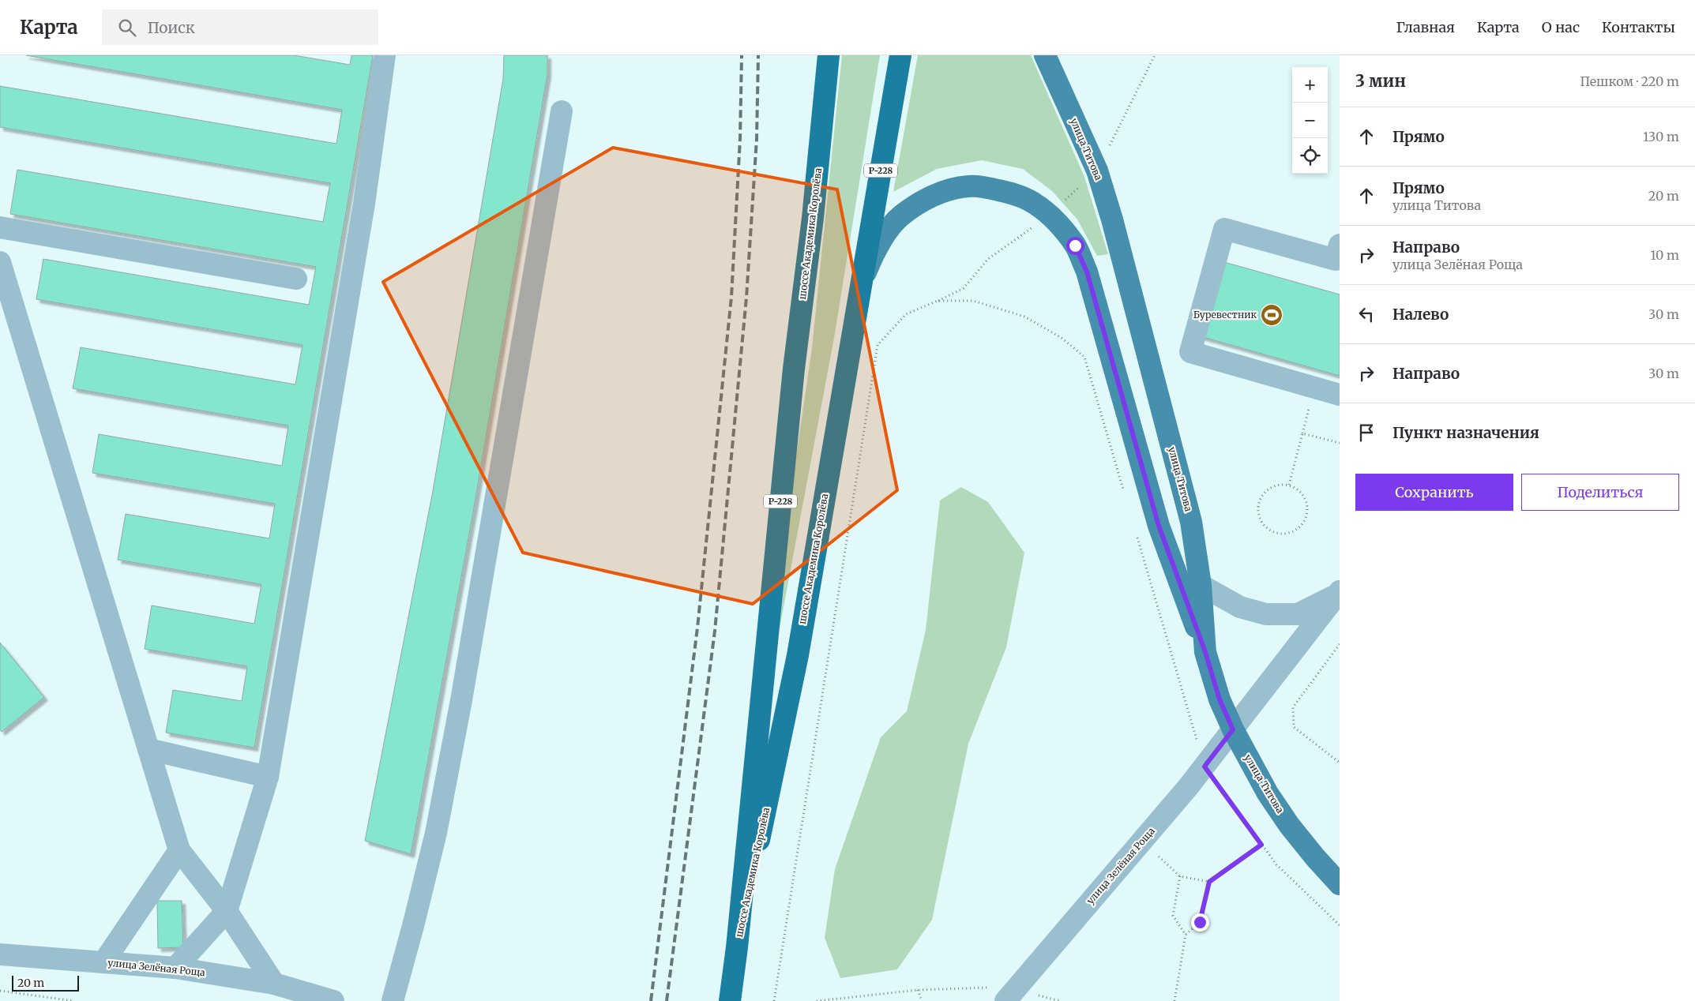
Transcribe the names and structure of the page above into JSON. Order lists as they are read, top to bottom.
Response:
{
  "streets": {
    "highway": ["Р-228", "шоссе Академика Королёва"],
    "main road": ["улица Титова"],
    "street": ["улица Зелёная Роща"]
  },
  "crossings": [
    ["улица Титова", "улица Зелёная Роща"],
    ["Р-228", "шоссе Академика Королёва"]
  ],
  "places": {
    "sports": ["Буревестник"]
  },
  "scale_bar": "20 m",
  "page": {
    "header": "Карта",
    "search": "Поиск",
    "nav": [
      "Главная",
      "Карта",
      "О нас",
      "Контакты"
    ],
    "heading": ["3 мин", "Пешком · 220 m"],
    "map_buttons": ["+", "−"],
    "list": [
      ["Прямо", "130 m"],
      ["Прямо", "улица Титова", "20 m"],
      ["Направо", "улица Зелёная Роща", "10 m"],
      ["Налево", "30 m"],
      ["Направо", "30 m"],
      "Пункт назначения"
    ],
    "buttons": ["Сохранить", "Поделиться"],
    "scale": "20 m"
  }
}
